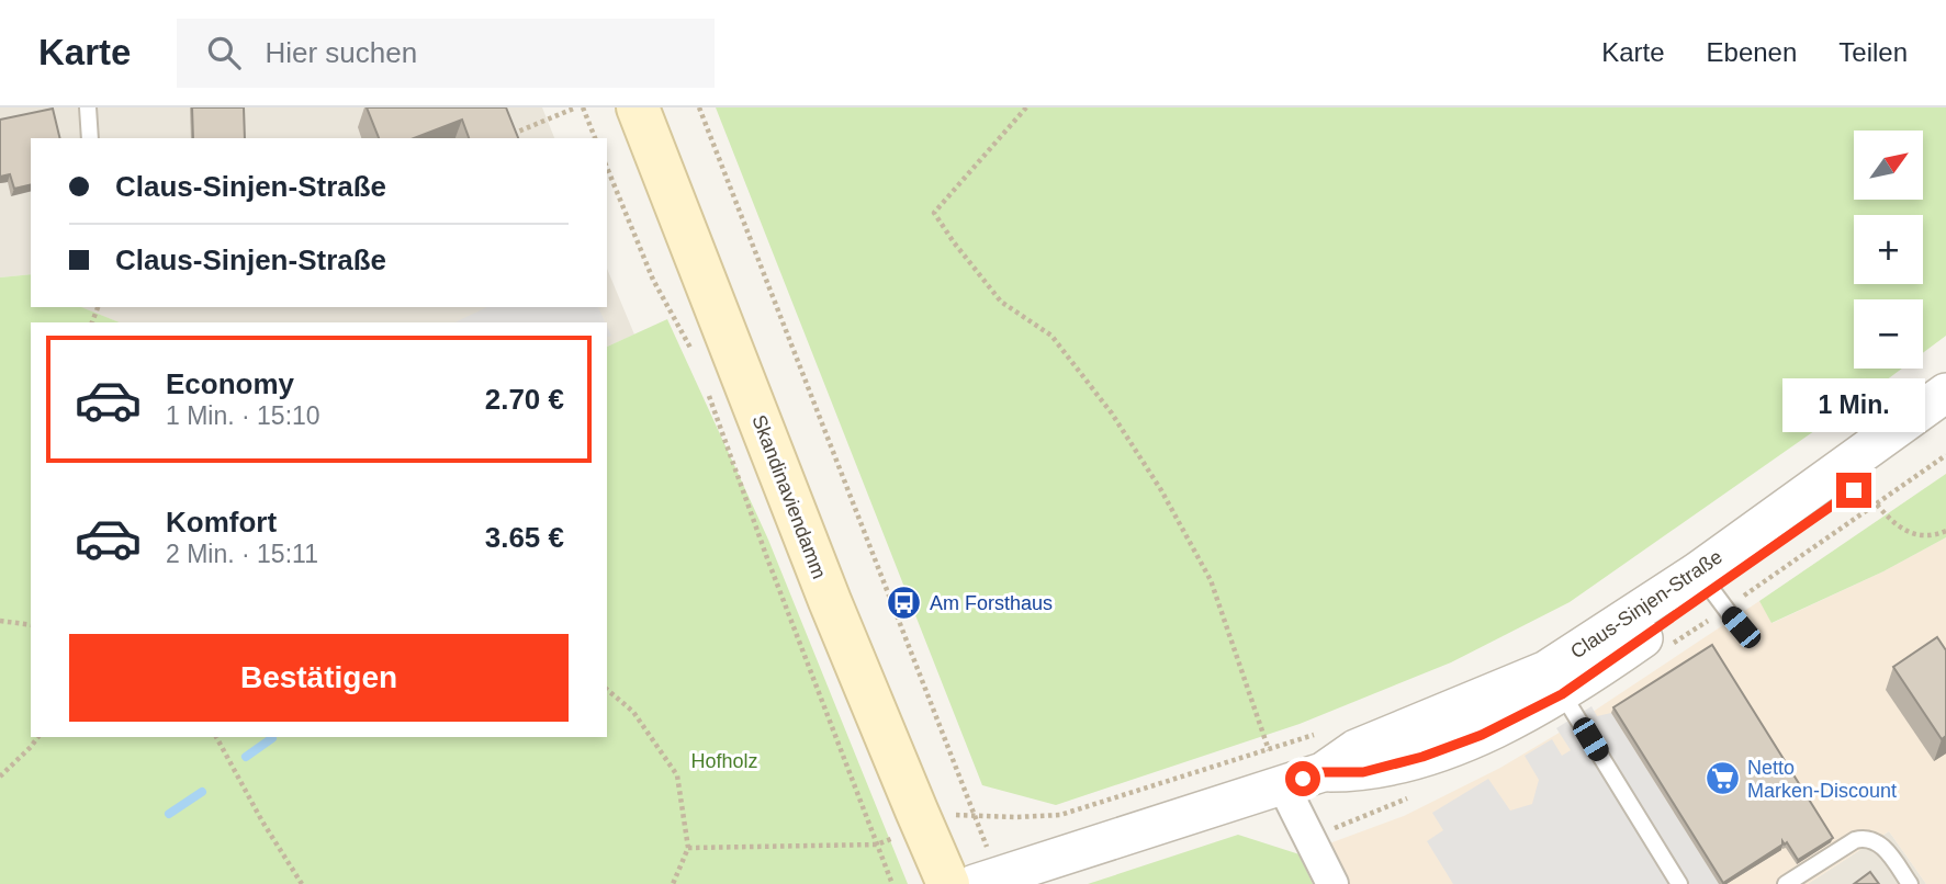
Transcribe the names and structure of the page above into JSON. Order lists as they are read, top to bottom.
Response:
{
  "streets": {
    "main road": ["Skandinaviendamm"],
    "street": ["Claus-Sinjen-Straße"]
  },
  "parks": ["Hofholz"],
  "places": {
    "bus stop": ["Am Forsthaus"],
    "supermarket": ["Netto Marken-Discount"]
  },
  "north": "top right",
  "page": {
    "header": "Karte",
    "search": "Hier suchen",
    "nav": ["Karte", "Ebenen", "Teilen"],
    "map_buttons": ["+", "−"],
    "banner": ["Claus-Sinjen-Straße", "Claus-Sinjen-Straße"],
    "list": [
      {
        "name": "Economy",
        "note": "1 Min. · 15:10",
        "value": "2.70 €"
      },
      {
        "name": "Komfort",
        "note": "2 Min. · 15:11",
        "value": "3.65 €"
      }
    ],
    "bubble": "1 Min.",
    "buttons": "Bestätigen"
  }
}
